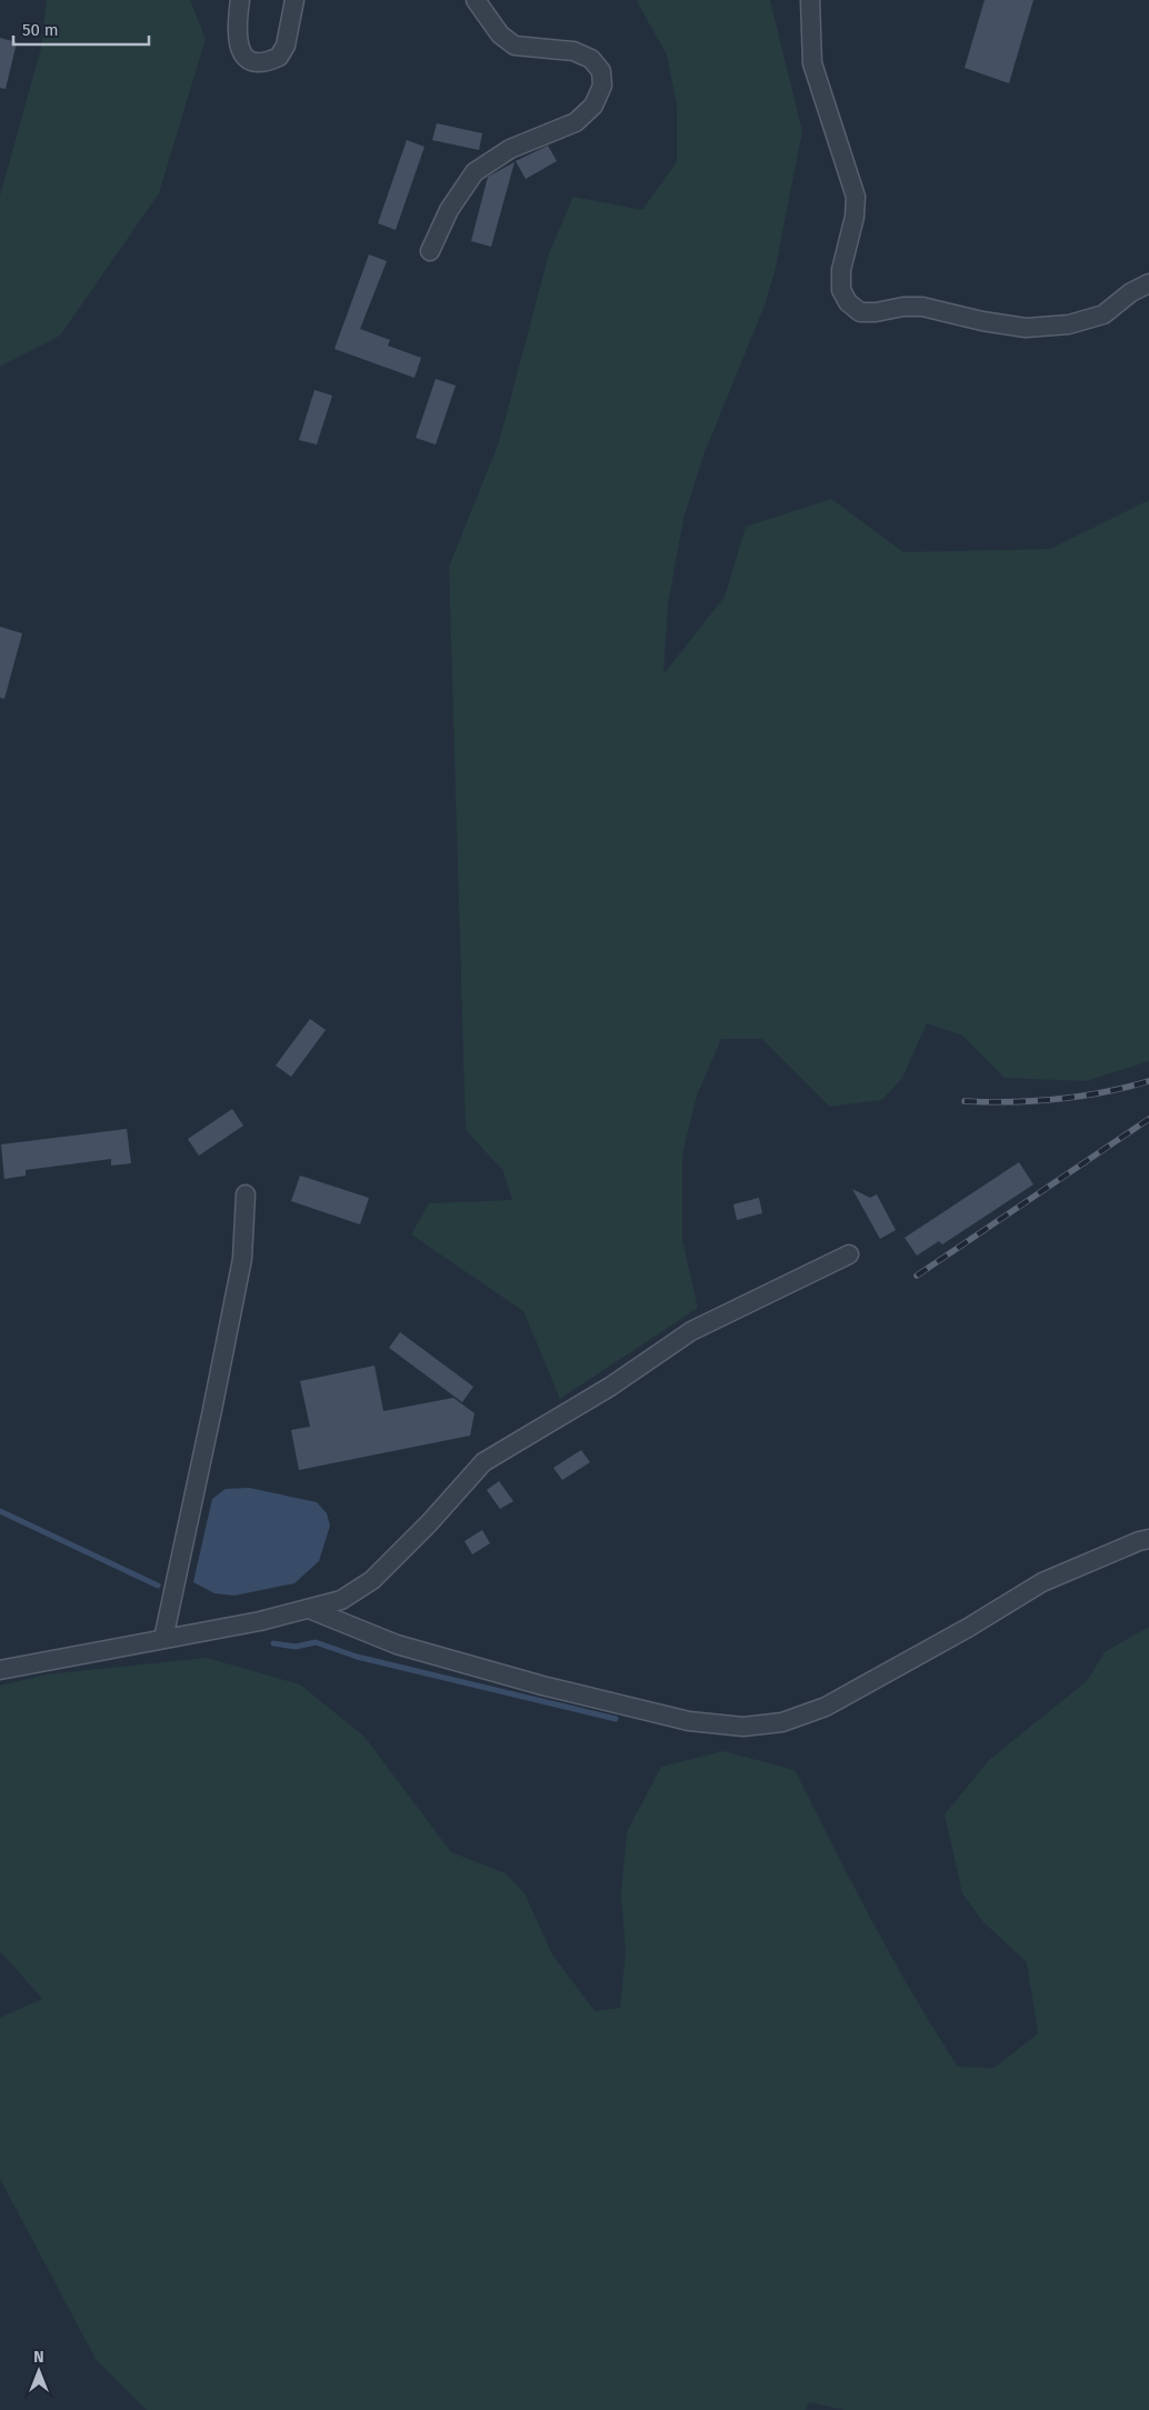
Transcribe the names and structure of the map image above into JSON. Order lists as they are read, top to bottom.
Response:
{
  "scale_bar": "50 m",
  "north": "top"
}
